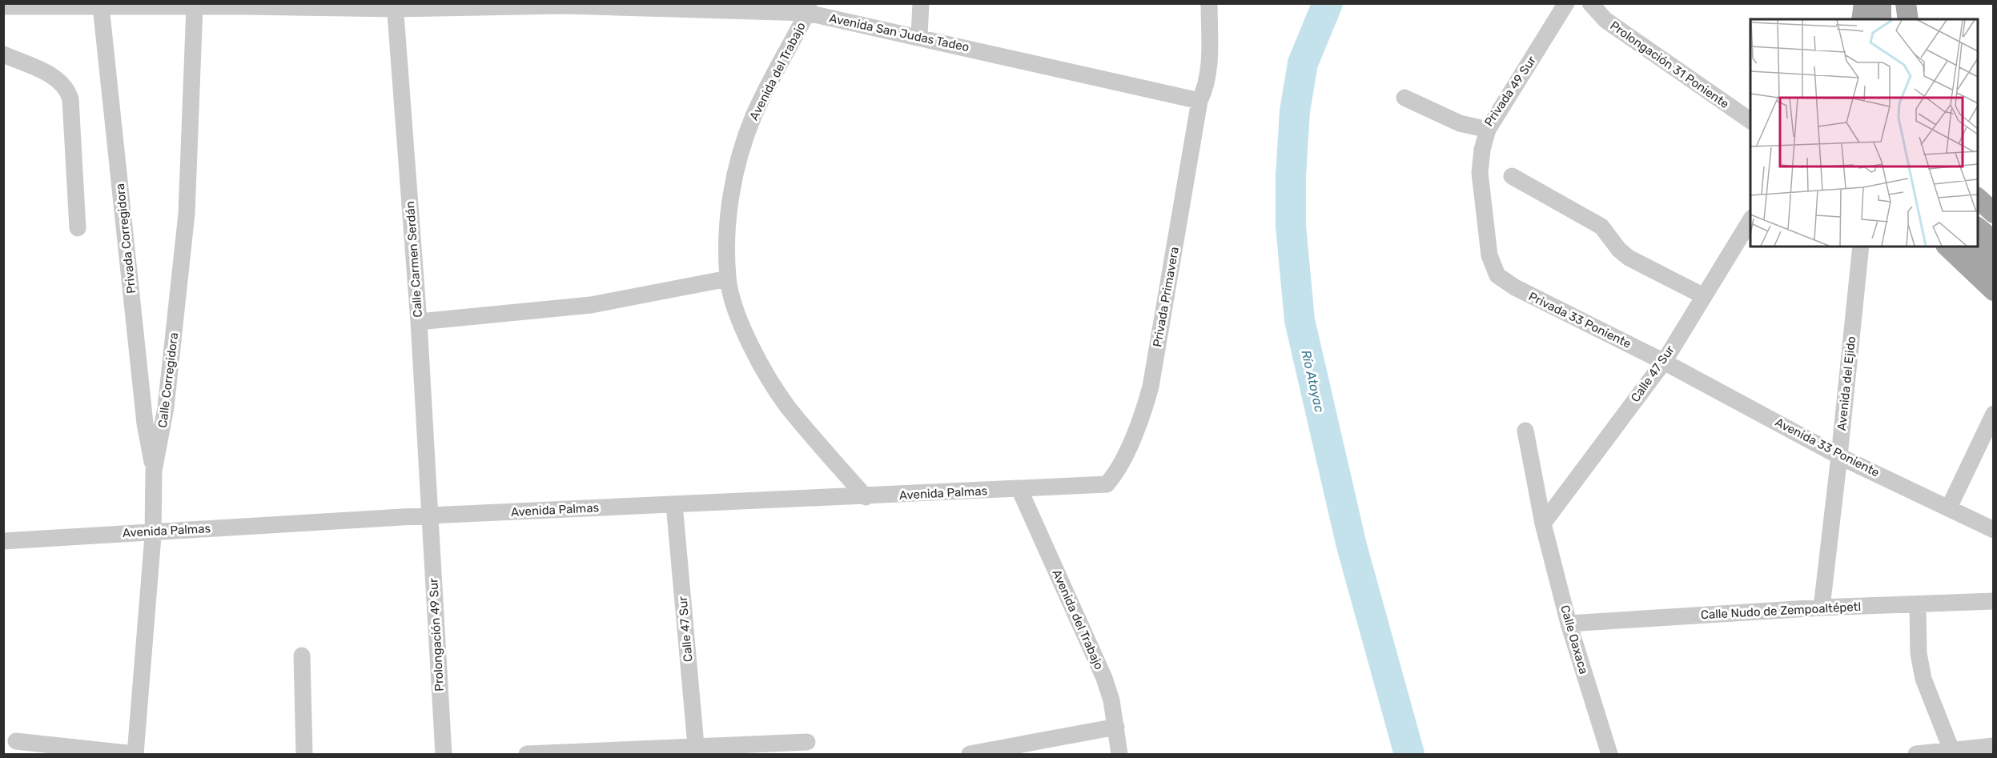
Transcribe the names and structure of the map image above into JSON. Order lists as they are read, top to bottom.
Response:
{
  "streets": {
    "street": [
      "Avenida San Judas Tadeo",
      "Prolongación 31 Poniente",
      "Avenida del Trabajo",
      "Privada 49 Sur",
      "Privada Corregidora",
      "Calle Carmen Serdán",
      "Privada Primavera",
      "Privada 33 Poniente",
      "Calle 47 Sur",
      "Calle Corregidora",
      "Avenida del Ejido",
      "Avenida 33 Poniente",
      "Avenida Palmas",
      "Calle Nudo de Zempoaltépetl",
      "Prolongación 49 Sur",
      "Calle Oaxaca"
    ]
  },
  "crossings": [
    ["Avenida San Judas Tadeo", "Avenida del Trabajo"],
    ["Avenida San Judas Tadeo", "Privada Corregidora"],
    ["Avenida San Judas Tadeo", "Calle Carmen Serdán"],
    ["Avenida San Judas Tadeo", "Privada Primavera"],
    ["Avenida San Judas Tadeo", "Calle Corregidora"],
    ["Avenida del Trabajo", "Avenida Palmas"],
    ["Privada 49 Sur", "Privada 33 Poniente"],
    ["Privada Corregidora", "Calle Corregidora"],
    ["Calle Carmen Serdán", "Avenida Palmas"],
    ["Calle Carmen Serdán", "Prolongación 49 Sur"],
    ["Privada Primavera", "Avenida Palmas"],
    ["Privada 33 Poniente", "Calle 47 Sur"],
    ["Privada 33 Poniente", "Avenida 33 Poniente"],
    ["Calle 47 Sur", "Avenida 33 Poniente"],
    ["Calle 47 Sur", "Avenida Palmas"],
    ["Calle 47 Sur", "Calle Oaxaca"],
    ["Calle Corregidora", "Avenida Palmas"],
    ["Avenida del Ejido", "Avenida 33 Poniente"],
    ["Avenida del Ejido", "Calle Nudo de Zempoaltépetl"],
    ["Avenida Palmas", "Prolongación 49 Sur"],
    ["Calle Nudo de Zempoaltépetl", "Calle Oaxaca"]
  ],
  "water": ["Río Atoyac"]
}
